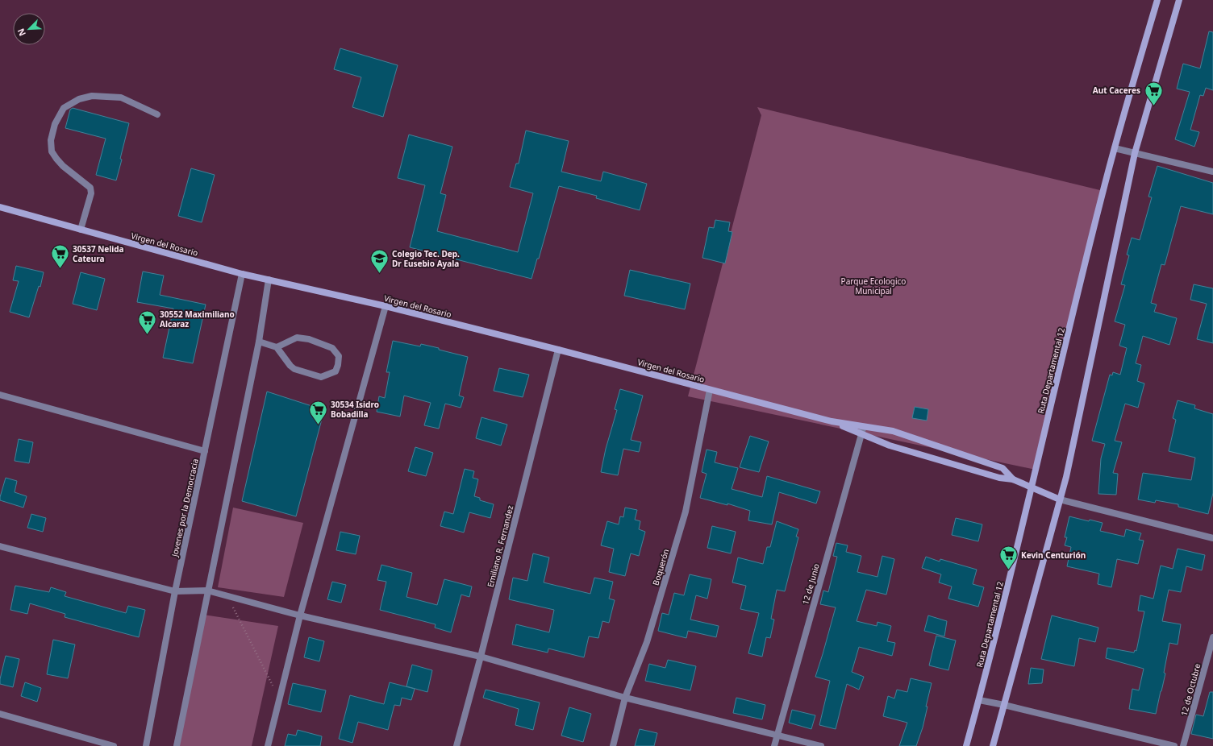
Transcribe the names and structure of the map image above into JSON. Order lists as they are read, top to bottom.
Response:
{
  "streets": {
    "main road": ["Virgen del Rosario", "Ruta Departamental 12"],
    "street": [
      "Jovenes por la Democracia",
      "Emiliano R. Fernandez",
      "Boquerón",
      "12 de Junio",
      "12 de Octubre"
    ]
  },
  "crossings": [
    ["Virgen del Rosario", "Jovenes por la Democracia"],
    ["Virgen del Rosario", "Emiliano R. Fernandez"],
    ["Virgen del Rosario", "Boquerón"]
  ],
  "parks": ["Parque Ecologico Municipal"],
  "places": {
    "supermarket": [
      "Aut Caceres",
      "30537 Nelida Cateura",
      "30552 Maximiliano Alcaraz",
      "30534 Isidro Bobadilla",
      "Kevin Centurión"
    ],
    "school or university": ["Colegio Tec. Dep. Dr Eusebio Ayala"]
  },
  "north": "bottom left"
}
